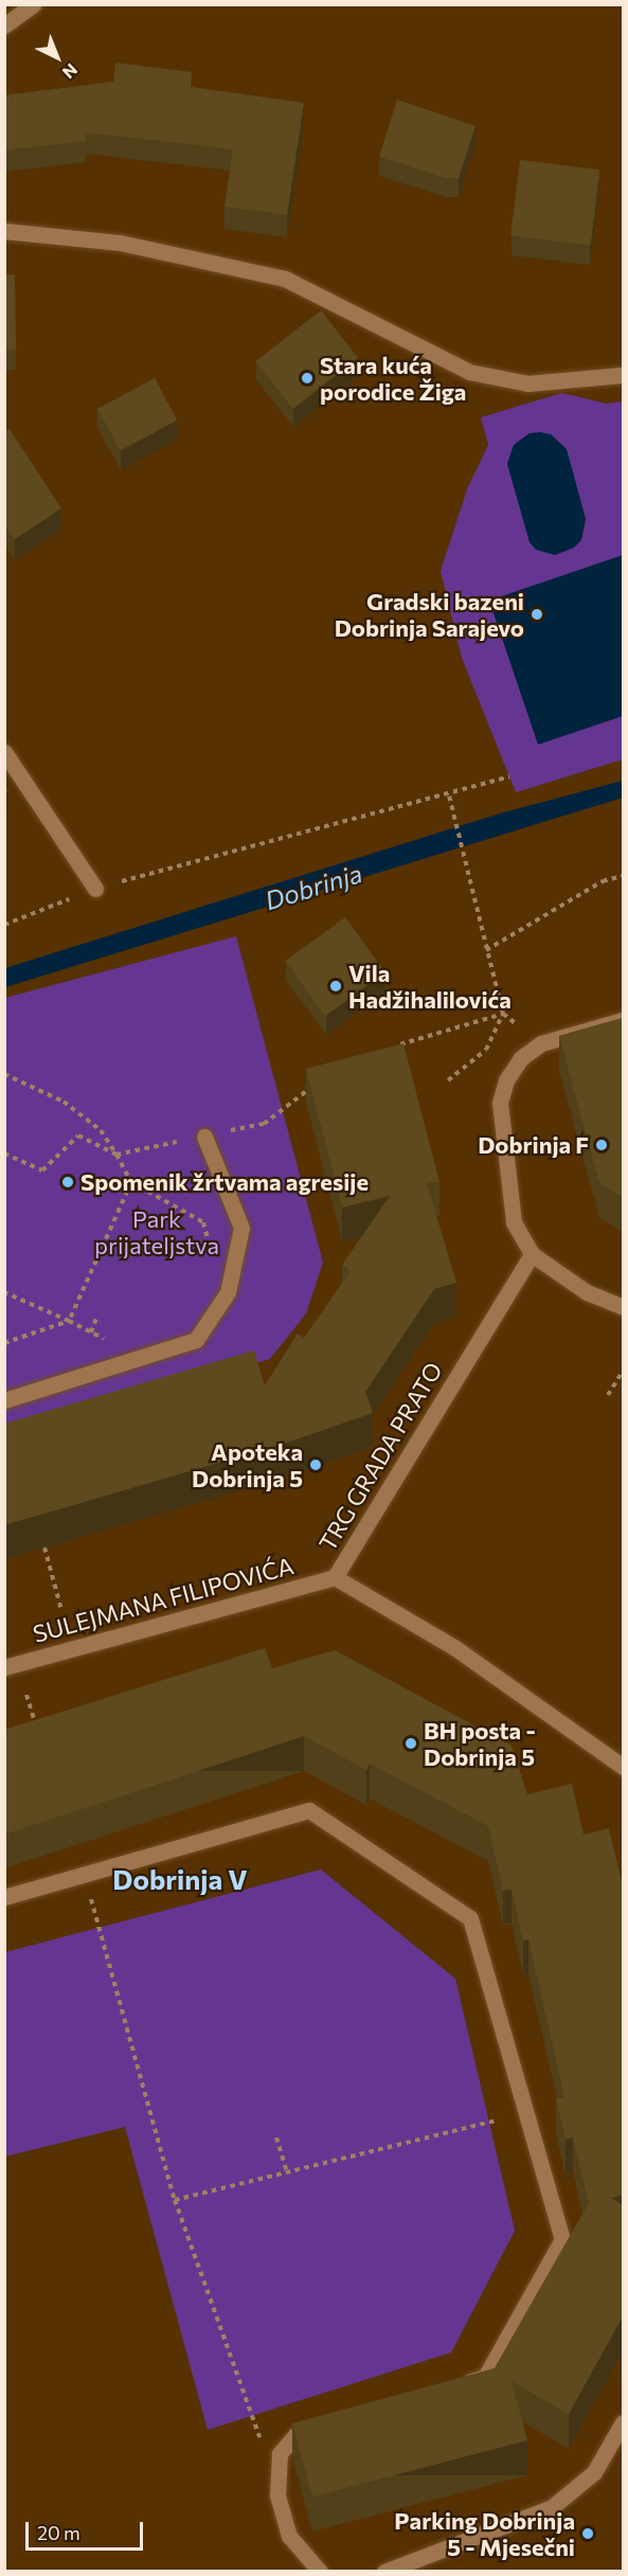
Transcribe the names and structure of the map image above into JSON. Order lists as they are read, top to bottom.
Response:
{
  "streets": {
    "street": ["TRG GRADA PRATO", "SULEJMANA FILIPOVIĆA"]
  },
  "crossings": [
    ["TRG GRADA PRATO", "SULEJMANA FILIPOVIĆA"]
  ],
  "districts": ["Dobrinja V"],
  "water": ["Dobrinja"],
  "parks": ["Park prijateljstva"],
  "places": [
    "Stara kuća porodice Žiga",
    "Gradski bazeni Dobrinja Sarajevo",
    "Vila Hadžihalilovića",
    "Dobrinja F",
    "Spomenik žrtvama agresije",
    "Apoteka Dobrinja 5",
    "BH posta - Dobrinja 5",
    "Parking Dobrinja 5 - Mjesečni"
  ],
  "scale_bar": "20 m",
  "north": "bottom right"
}
